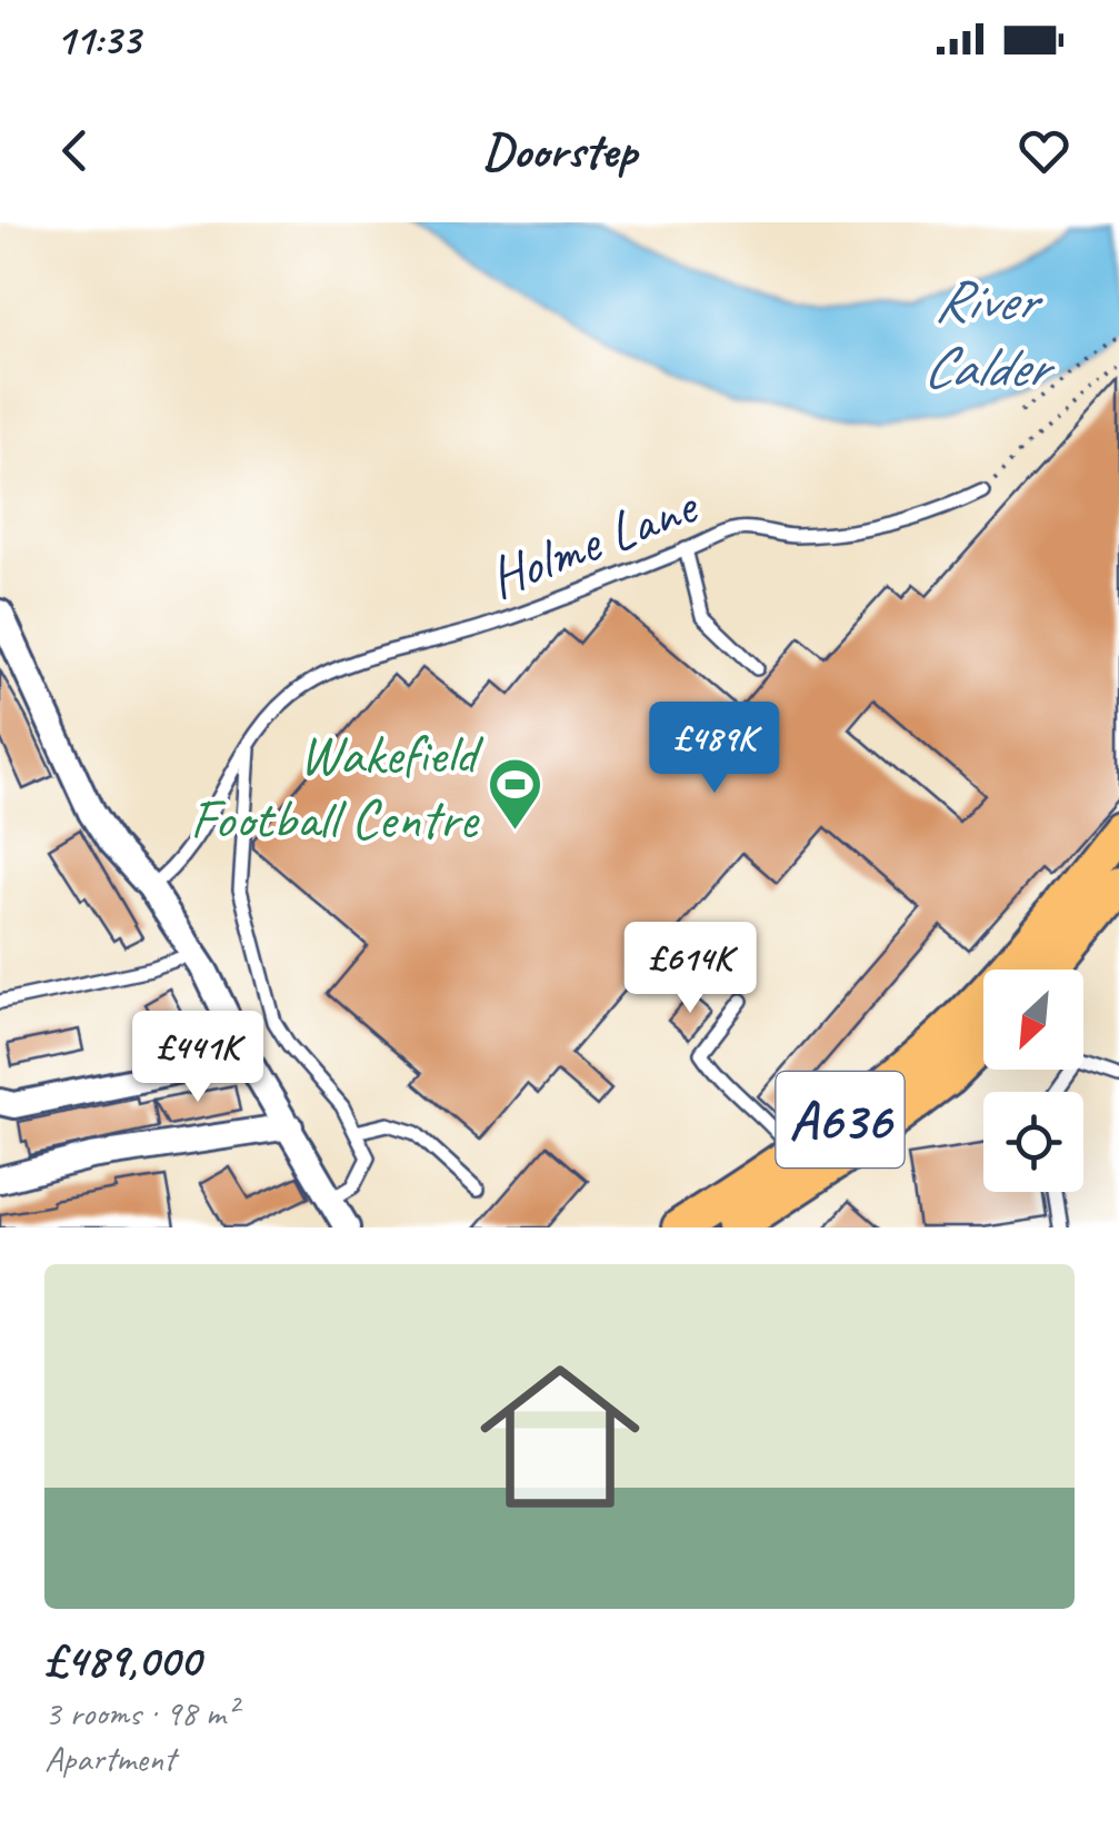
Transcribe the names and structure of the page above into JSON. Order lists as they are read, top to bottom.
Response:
{
  "streets": {
    "main road": ["A636"],
    "lane": ["Holme Lane"]
  },
  "water": ["River Calder"],
  "places": {
    "sports": ["Wakefield Football Centre"]
  },
  "north": "bottom left",
  "page": {
    "status": "11:33",
    "header": "Doorstep",
    "price": ["£489K", "£614K", "£441K"],
    "list": [
      {
        "name": "£489,000",
        "note": "3 rooms · 98 m² · Apartment"
      }
    ]
  }
}
